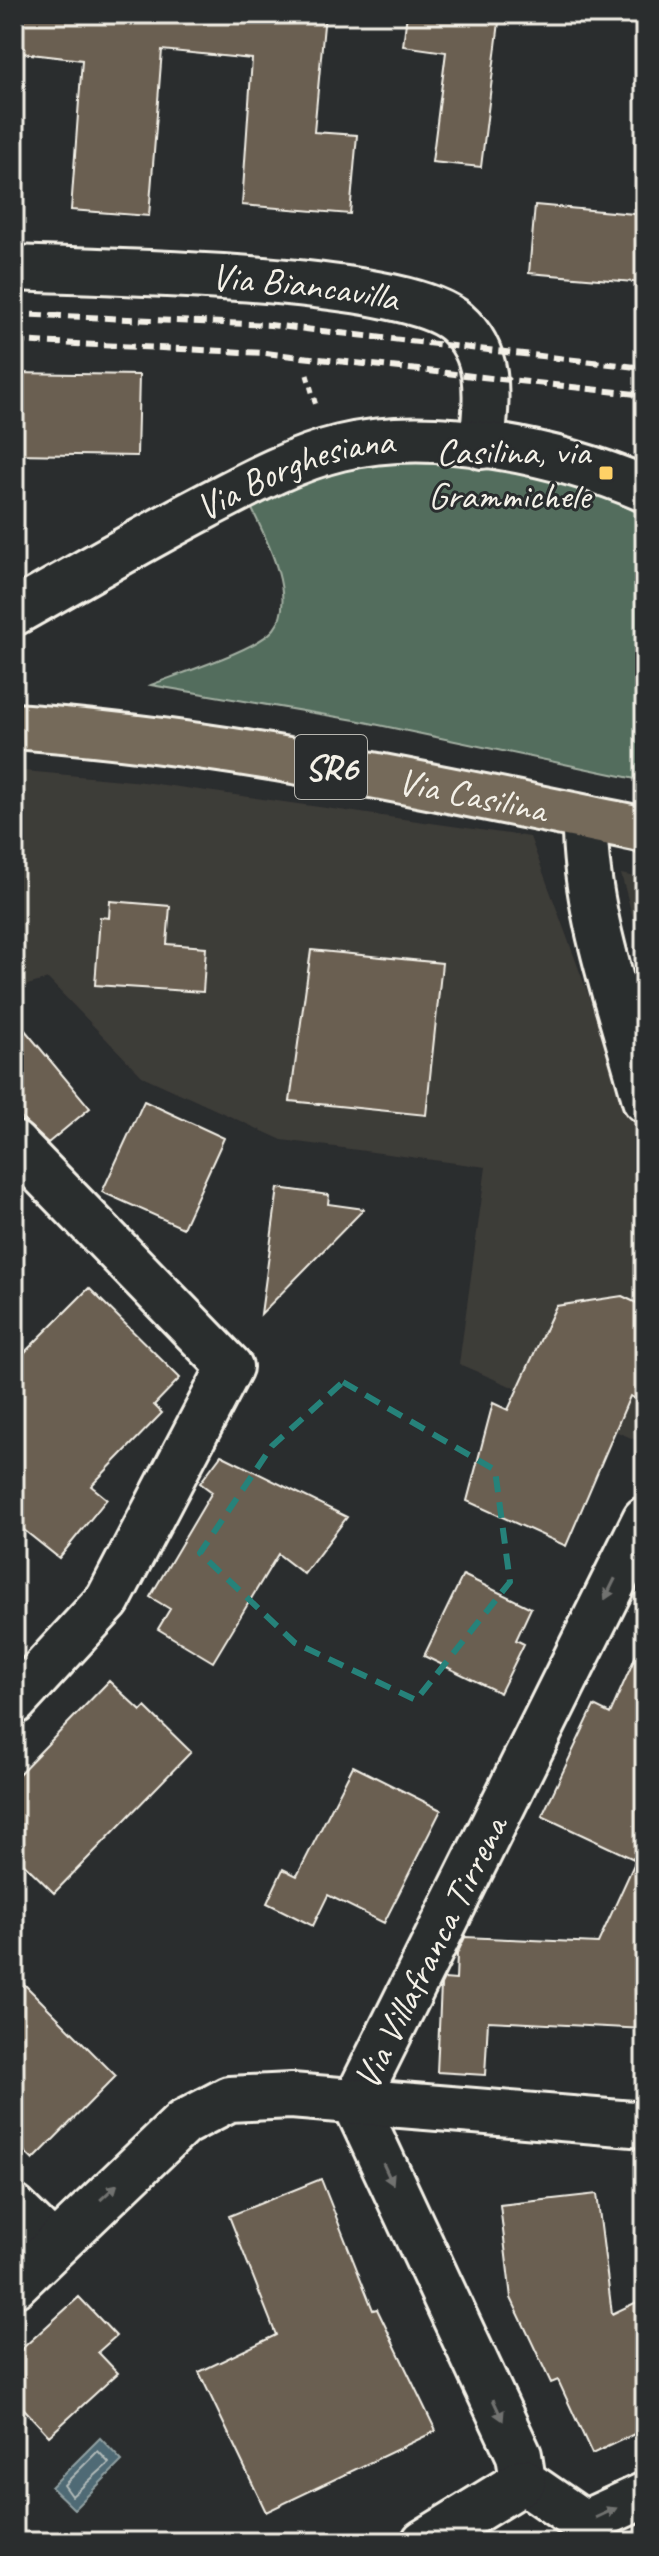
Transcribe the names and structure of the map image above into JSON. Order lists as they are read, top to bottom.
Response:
{
  "streets": {
    "main road": ["SR6", "Via Casilina"],
    "street": ["Via Biancavilla", "Via Borghesiana", "Via Villafranca Tirrena"]
  },
  "crossings": [
    ["Via Biancavilla", "Via Borghesiana"]
  ],
  "one_way": ["Via Villafranca Tirrena"],
  "places": {
    "transit": ["Casilina, via Grammichele"]
  }
}
